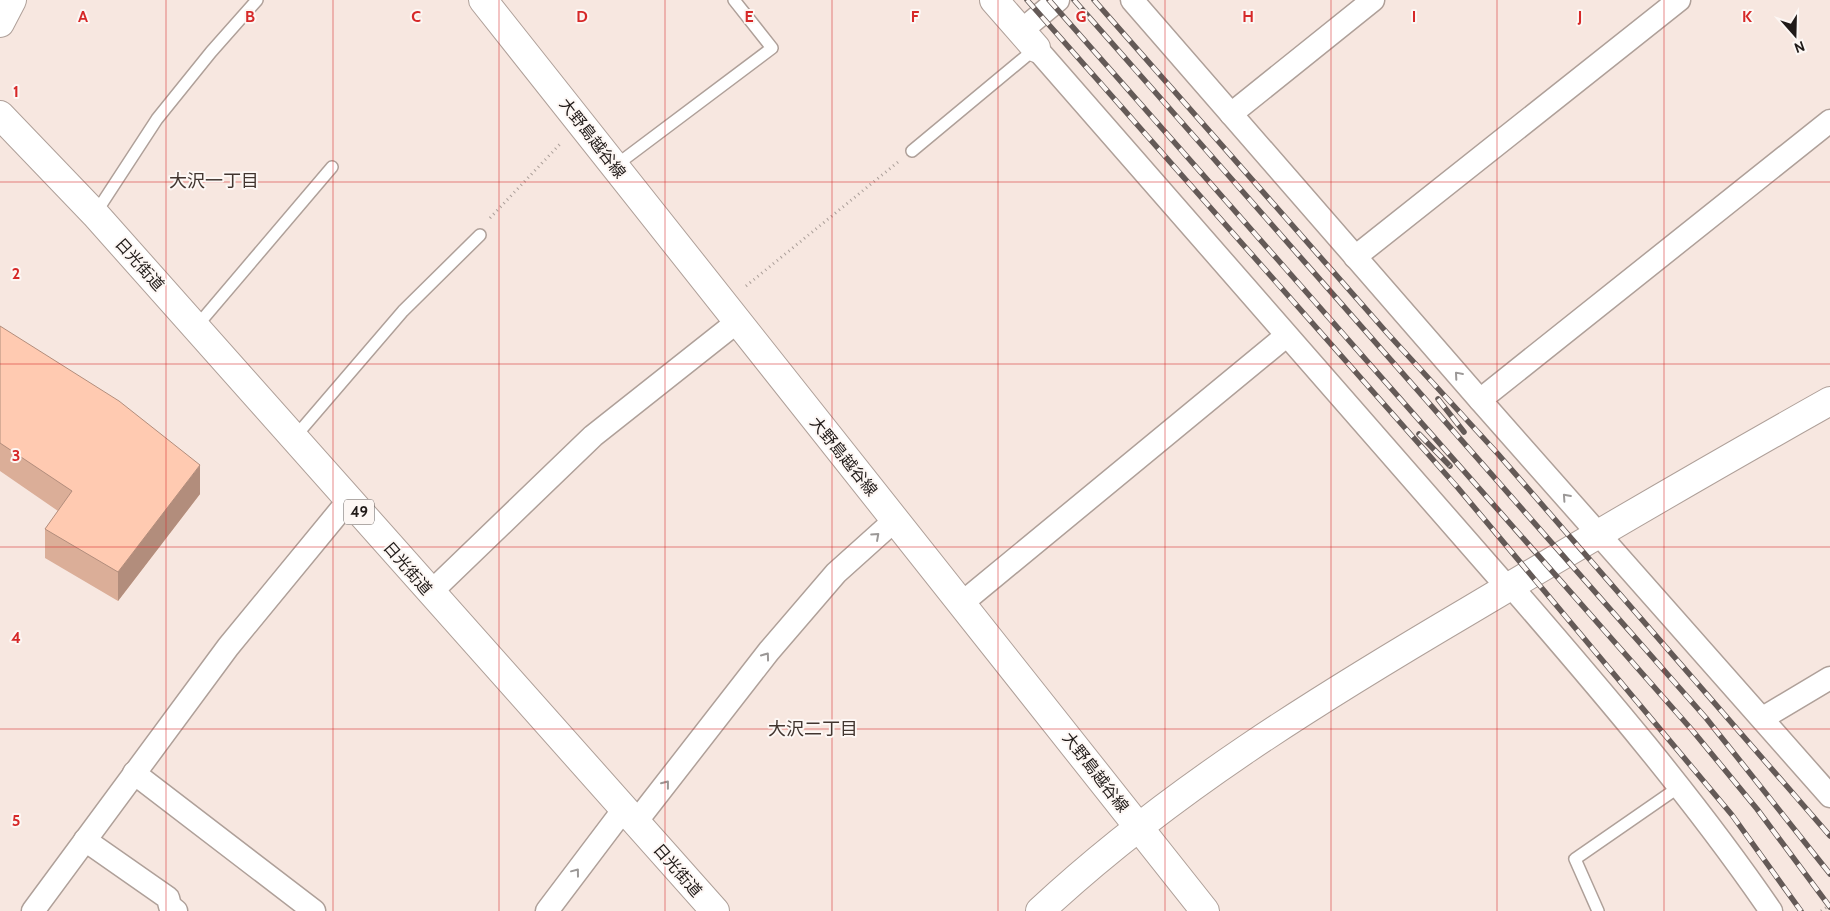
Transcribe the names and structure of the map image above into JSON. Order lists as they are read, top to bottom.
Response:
{
  "streets": {
    "main road": ["大野島越谷線", "日光街道", "49"]
  },
  "districts": ["大沢一丁目", "大沢二丁目"],
  "north": "bottom",
  "grid": {
    "columns": [
      "A",
      "B",
      "C",
      "D",
      "E",
      "F",
      "G",
      "H",
      "I",
      "J",
      "K"
    ],
    "rows": [
      "1",
      "2",
      "3",
      "4",
      "5"
    ]
  }
}
